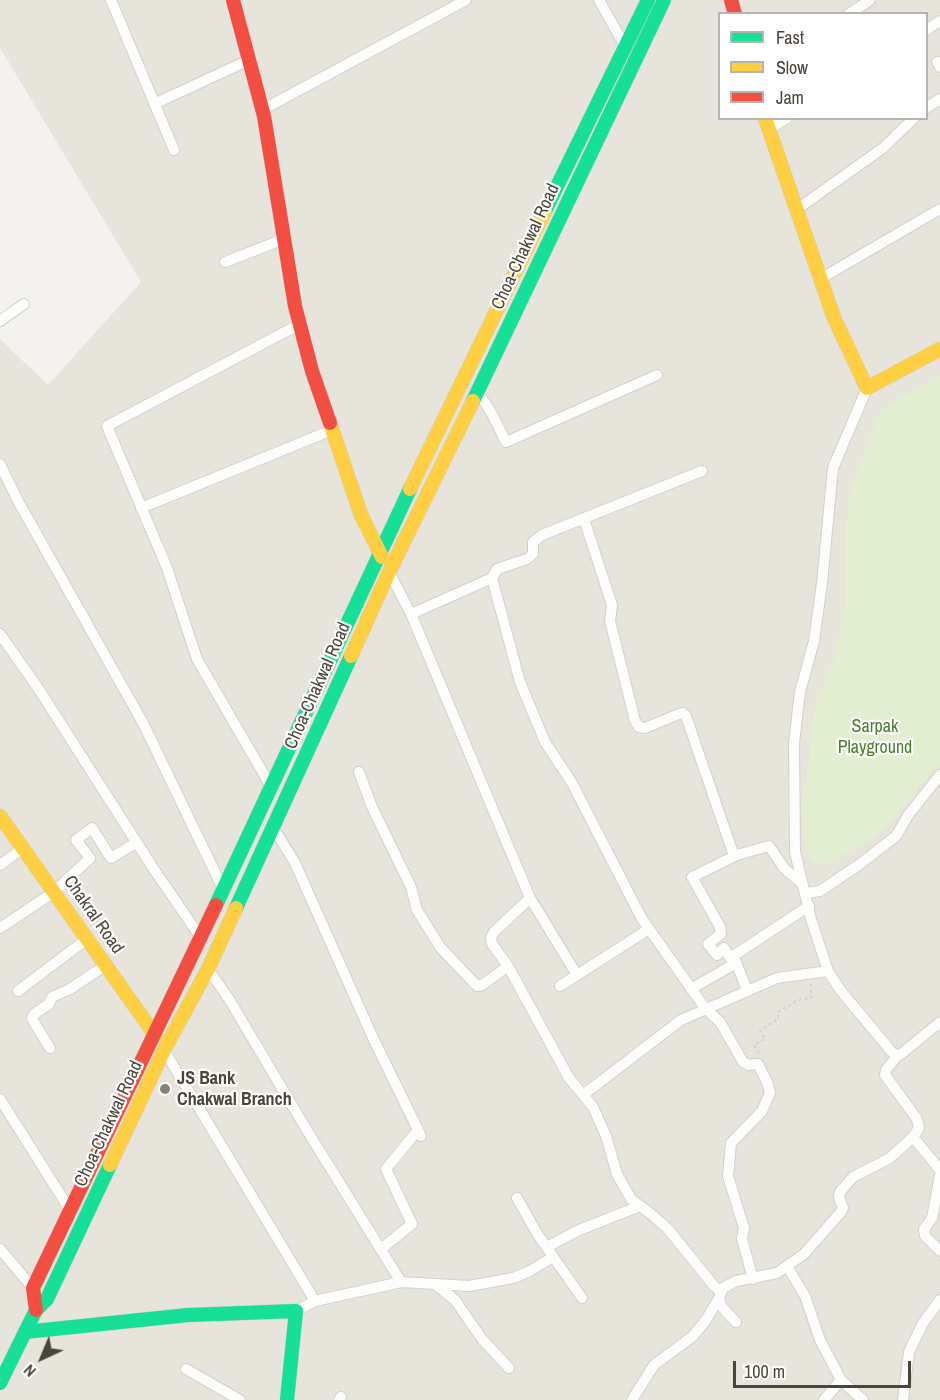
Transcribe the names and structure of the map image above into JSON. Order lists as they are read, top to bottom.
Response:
{
  "streets": {
    "main road": ["Choa-Chakwal Road", "Chakral Road"]
  },
  "parks": ["Sarpak Playground"],
  "places": ["JS Bank Chakwal Branch"],
  "legend": ["Fast", "Slow", "Jam"],
  "scale_bar": "100 m",
  "north": "bottom left"
}
